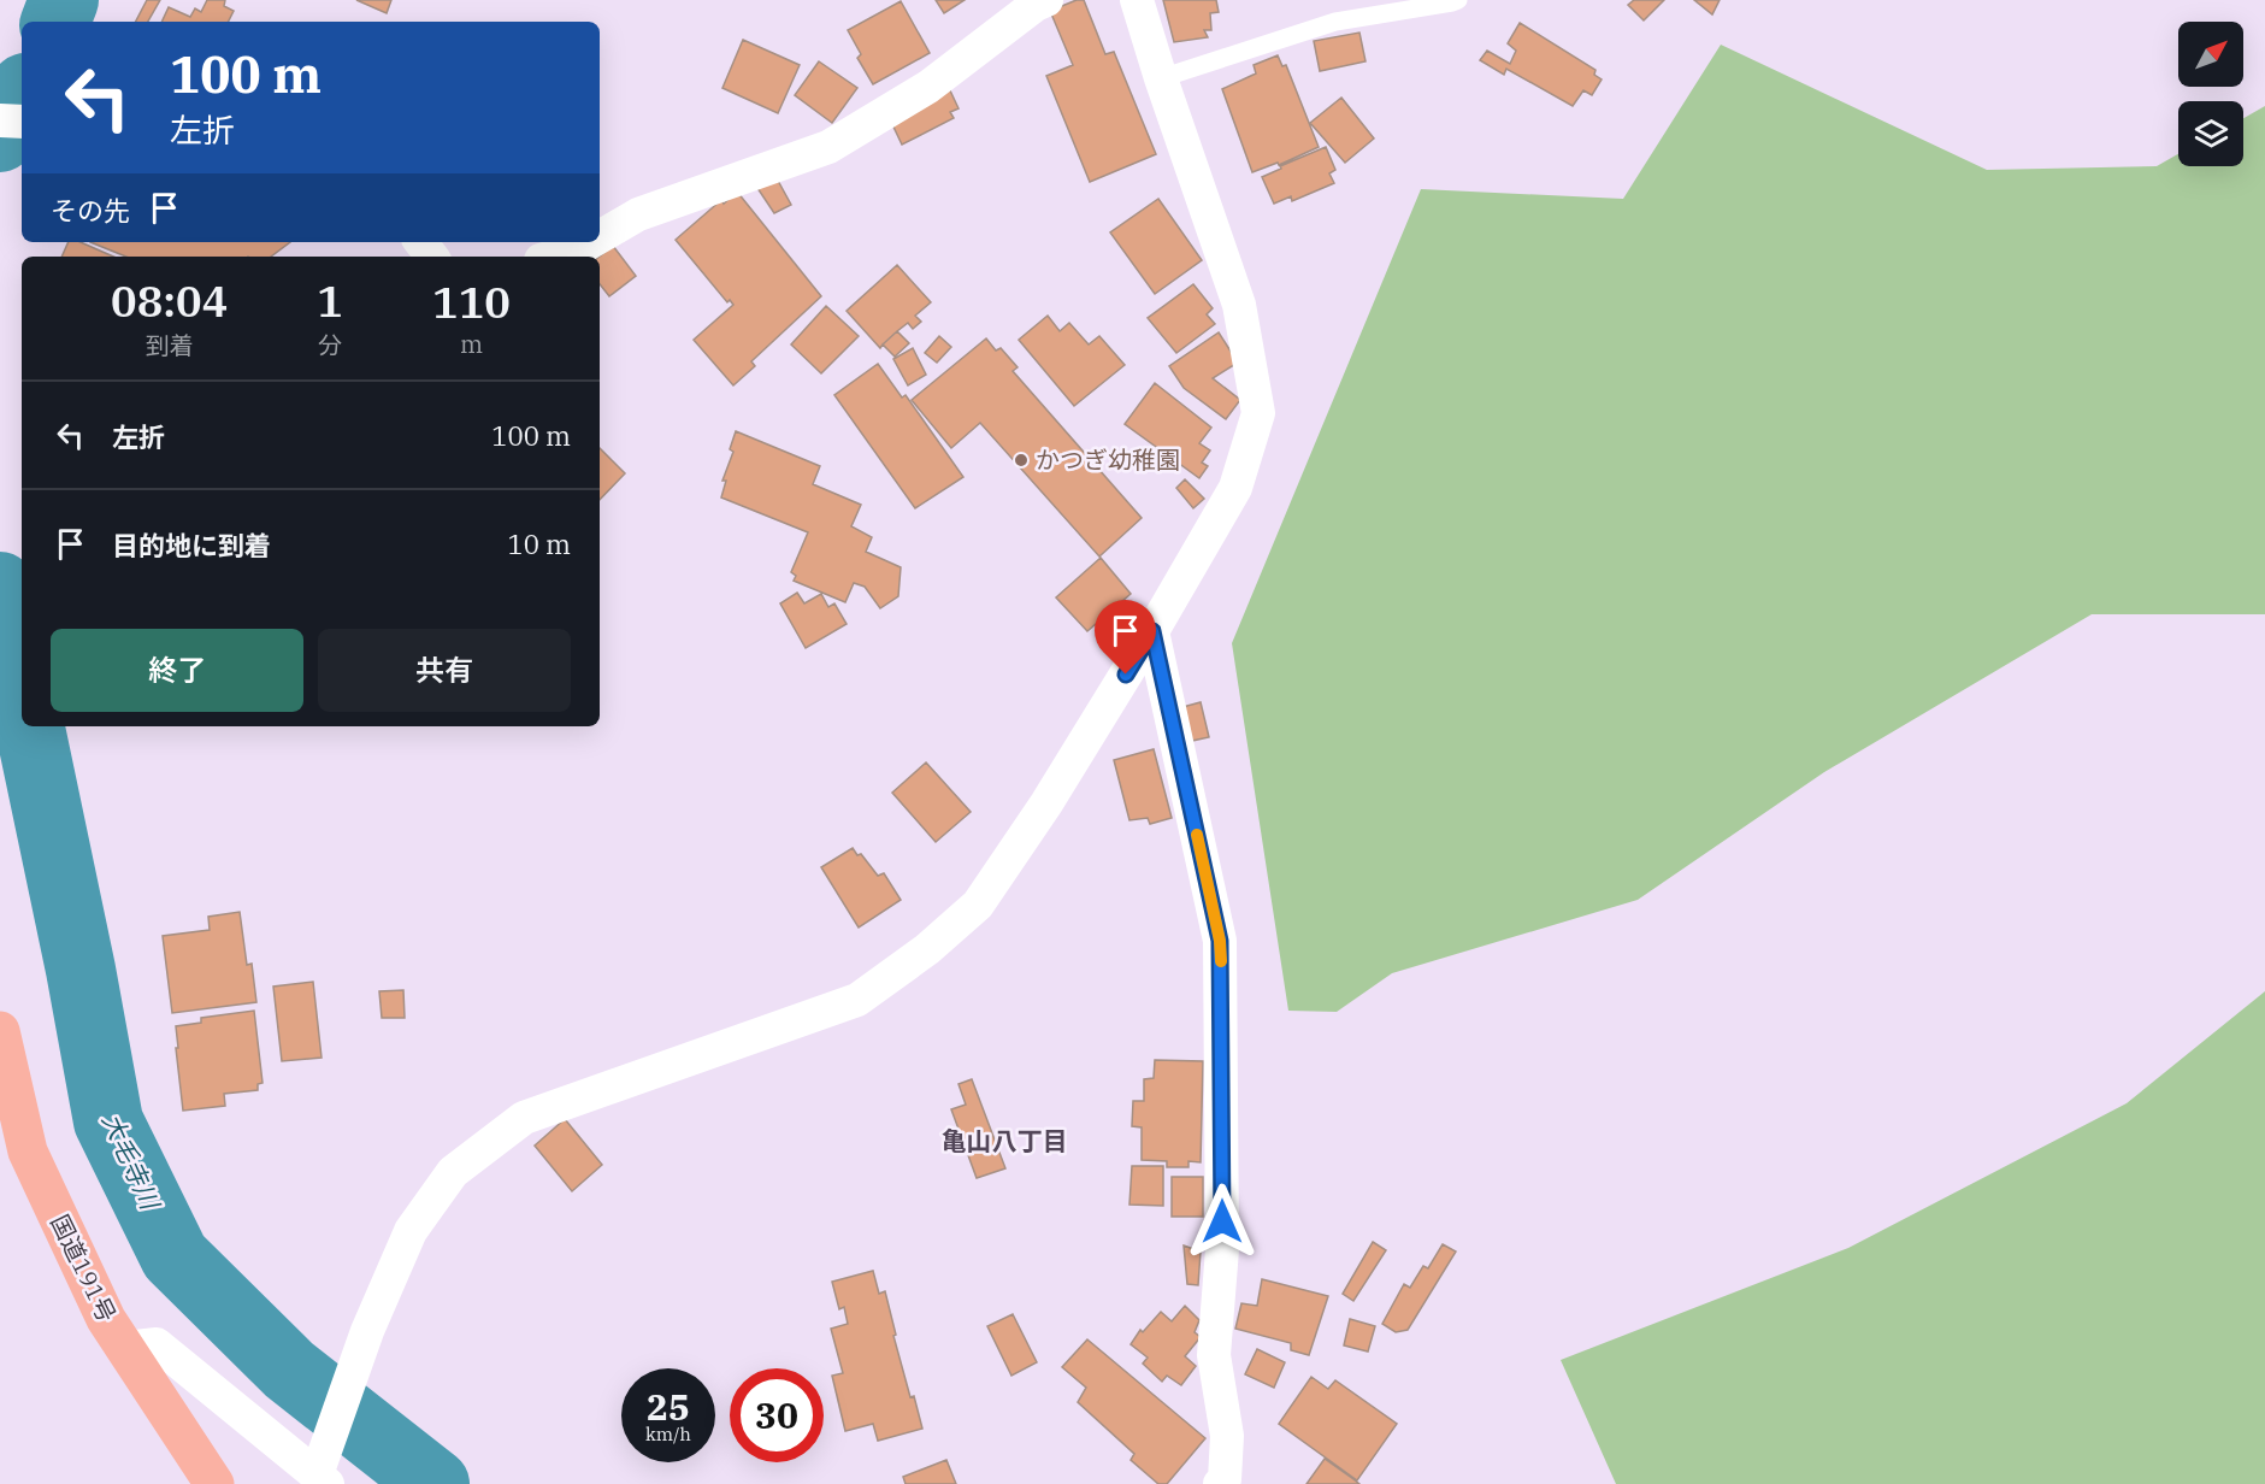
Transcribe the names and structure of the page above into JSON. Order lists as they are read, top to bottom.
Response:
{
  "streets": {
    "highway": ["国道191号"]
  },
  "districts": ["亀山八丁目"],
  "water": ["大毛寺川"],
  "places": ["かつぎ幼稚園"],
  "north": "top right",
  "page": {
    "turn": ["100 m", "左折"],
    "then": "その先",
    "eta": [
      "08:04",
      "到着",
      "1",
      "分",
      "110",
      "m"
    ],
    "list": [
      {
        "name": "左折",
        "value": "100 m"
      },
      {
        "name": "目的地に到着",
        "value": "10 m"
      }
    ],
    "buttons": ["終了", "共有"],
    "speed": "25 km/h",
    "limit": "30"
  }
}
